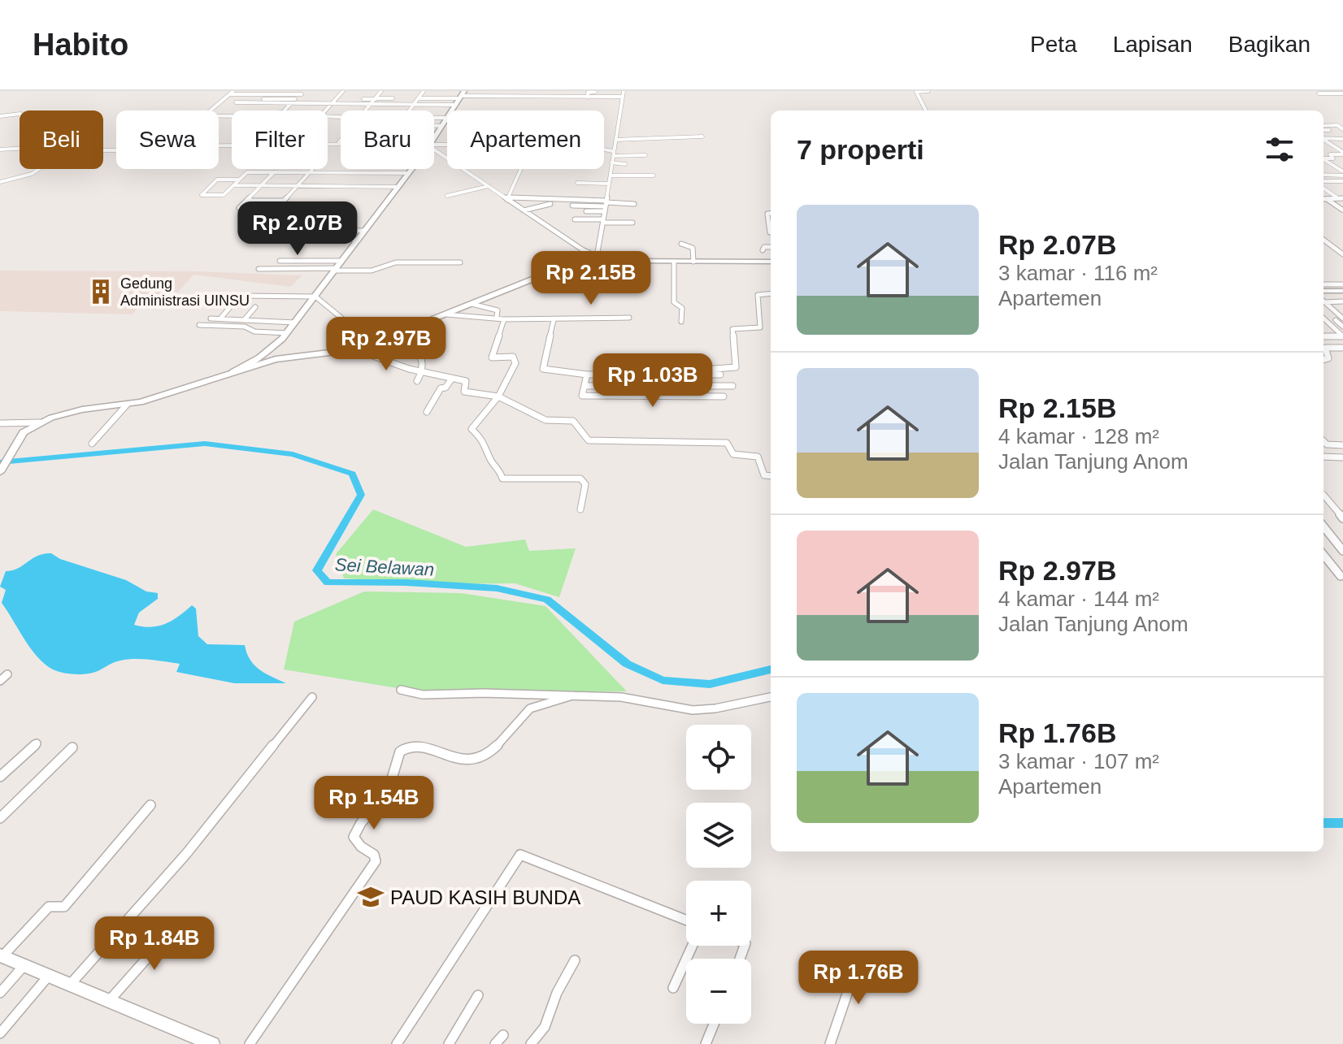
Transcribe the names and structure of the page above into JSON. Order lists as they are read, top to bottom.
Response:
{
  "water": ["Sei Belawan"],
  "places": {
    "building": ["Gedung Administrasi UINSU"],
    "school or university": ["PAUD KASIH BUNDA"]
  },
  "page": {
    "header": "Habito",
    "nav": ["Peta", "Lapisan", "Bagikan"],
    "chip": [
      "Beli",
      "Sewa",
      "Filter",
      "Baru",
      "Apartemen"
    ],
    "heading": "7 properti",
    "list": [
      {
        "name": "Rp 2.07B",
        "note": "3 kamar · 116 m² · Apartemen"
      },
      {
        "name": "Rp 2.15B",
        "note": "4 kamar · 128 m² · Jalan Tanjung Anom"
      },
      {
        "name": "Rp 2.97B",
        "note": "4 kamar · 144 m² · Jalan Tanjung Anom"
      },
      {
        "name": "Rp 1.76B",
        "note": "3 kamar · 107 m² · Apartemen"
      }
    ],
    "price": [
      "Rp 2.07B",
      "Rp 2.15B",
      "Rp 2.97B",
      "Rp 1.03B",
      "Rp 1.54B",
      "Rp 1.84B",
      "Rp 1.76B"
    ],
    "map_buttons": ["+", "−"]
  }
}
